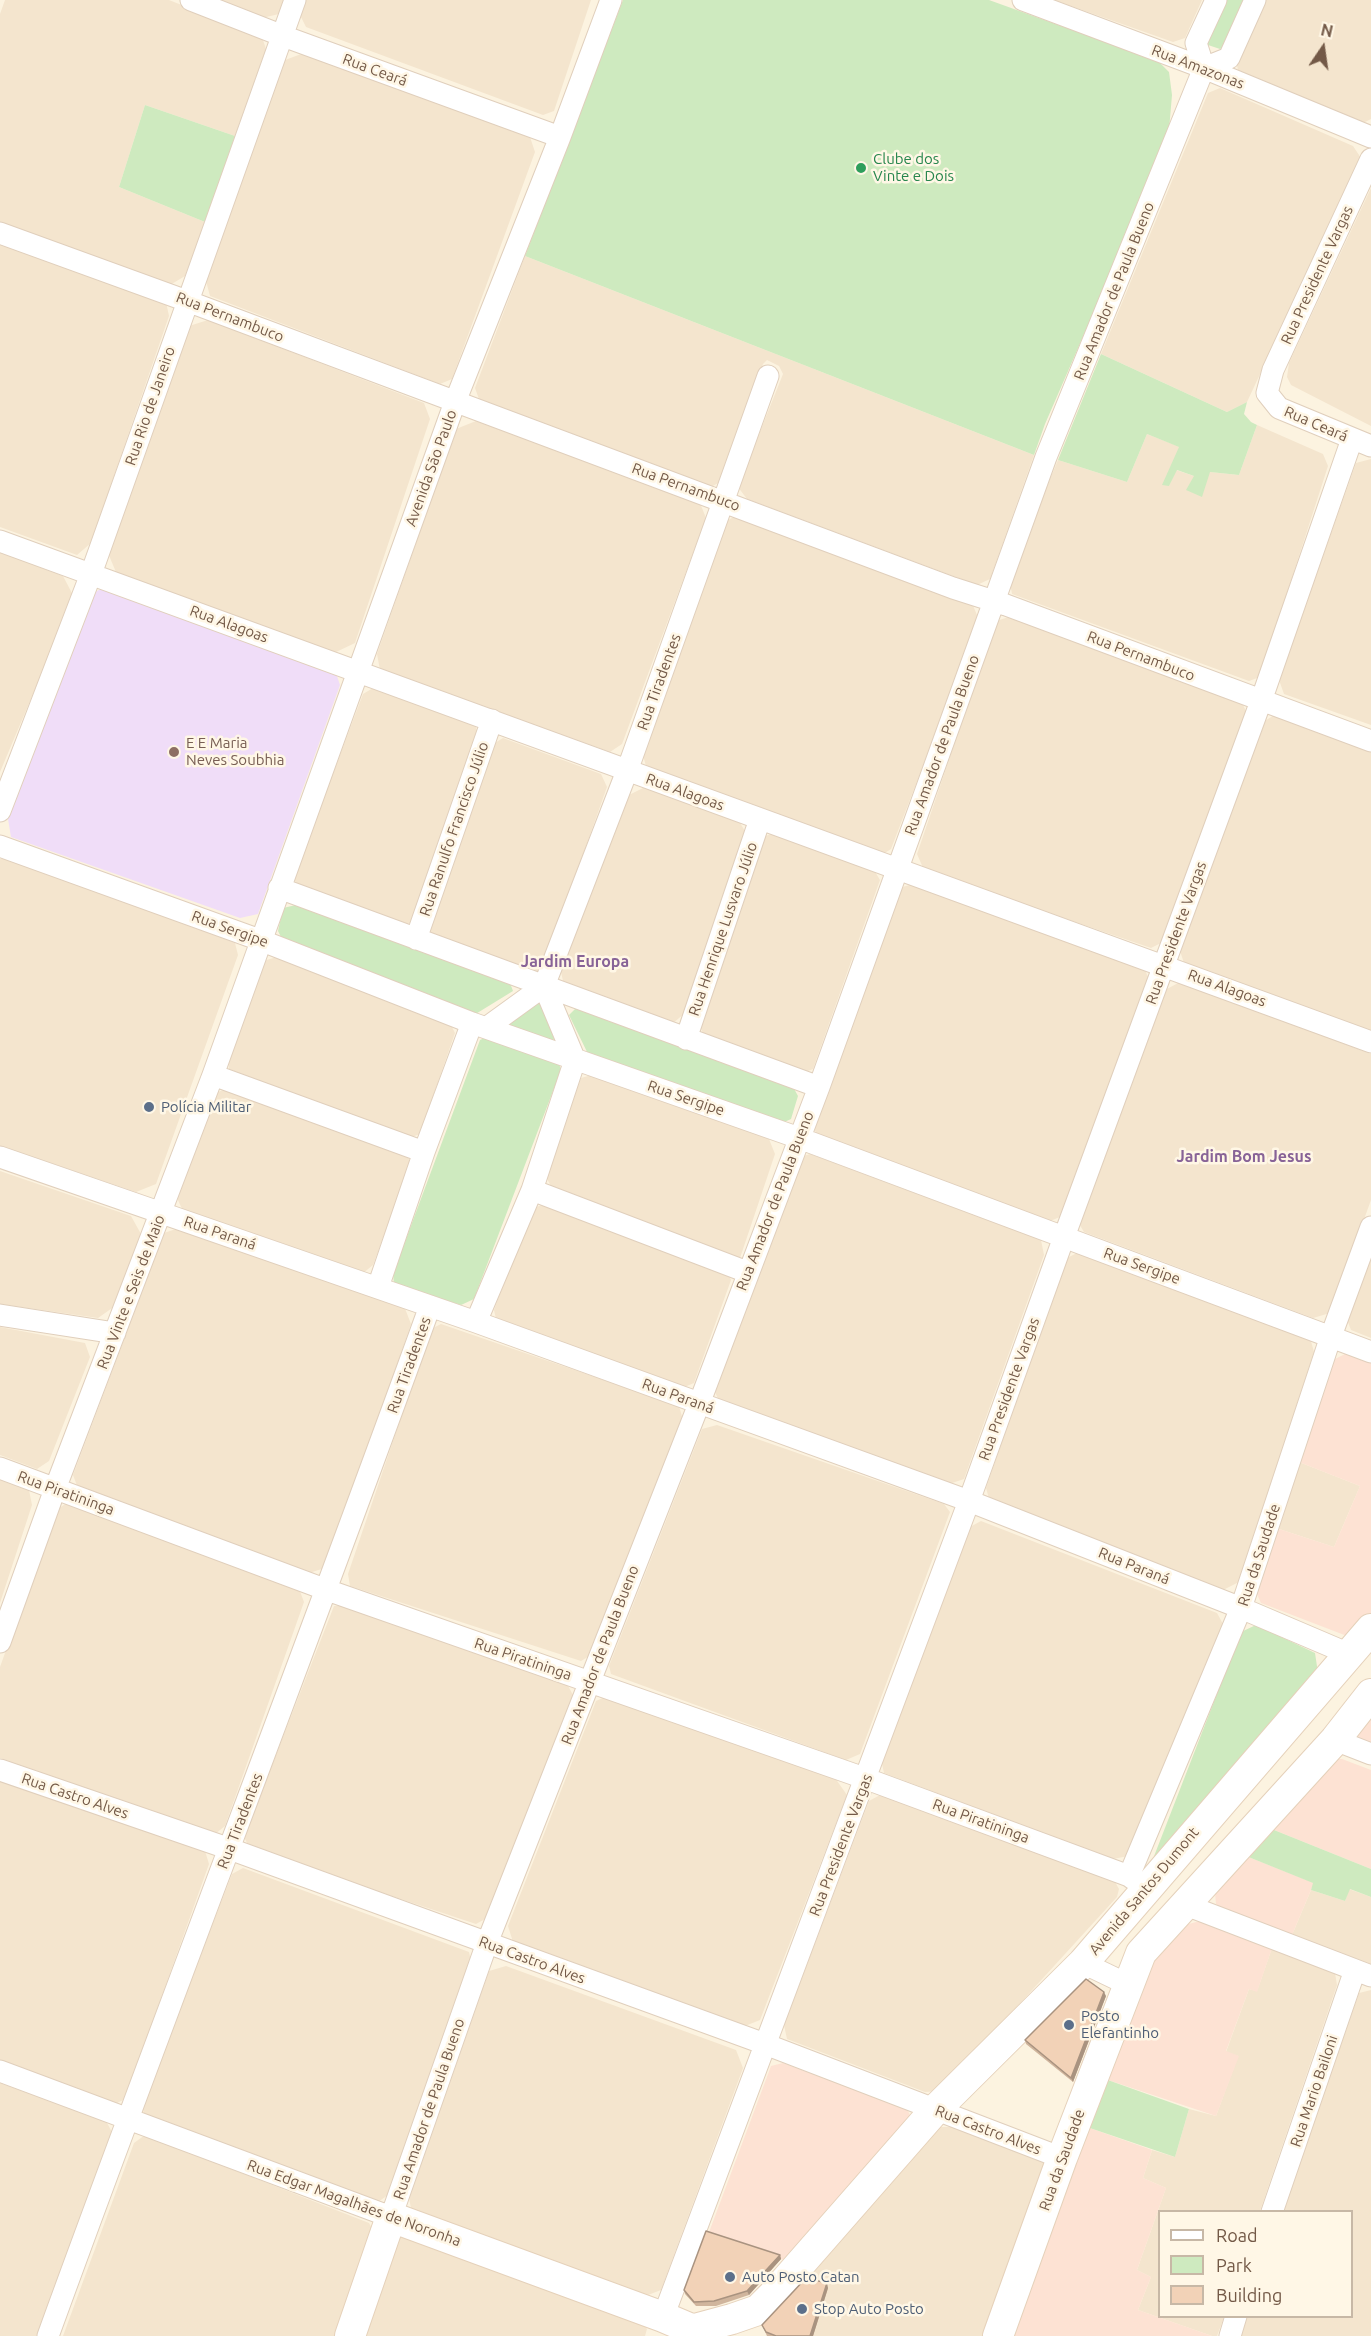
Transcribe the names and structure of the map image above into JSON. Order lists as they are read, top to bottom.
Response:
{
  "streets": {
    "street": [
      "Rua Amazonas",
      "Rua Ceará",
      "Rua Presidente Vargas",
      "Rua Amador de Paula Bueno",
      "Rua Pernambuco",
      "Rua Rio de Janeiro",
      "Avenida São Paulo",
      "Rua Alagoas",
      "Rua Tiradentes",
      "Rua Ranulfo Francisco Júlio",
      "Rua Sergipe",
      "Rua Henrique Lusvaro Júlio",
      "Rua Paraná",
      "Rua Vinte e Seis de Maio",
      "Rua Piratininga",
      "Rua da Saudade",
      "Rua Castro Alves",
      "Avenida Santos Dumont",
      "Rua Mario Bailoni",
      "Rua Edgar Magalhães de Noronha"
    ]
  },
  "crossings": [
    ["Rua Amazonas", "Rua Amador de Paula Bueno"],
    ["Rua Ceará", "Rua Presidente Vargas"],
    ["Rua Ceará", "Rua Rio de Janeiro"],
    ["Rua Ceará", "Avenida São Paulo"],
    ["Rua Presidente Vargas", "Rua Pernambuco"],
    ["Rua Presidente Vargas", "Rua Alagoas"],
    ["Rua Presidente Vargas", "Rua Sergipe"],
    ["Rua Presidente Vargas", "Rua Paraná"],
    ["Rua Presidente Vargas", "Rua Piratininga"],
    ["Rua Presidente Vargas", "Rua Castro Alves"],
    ["Rua Presidente Vargas", "Rua Edgar Magalhães de Noronha"],
    ["Rua Amador de Paula Bueno", "Rua Pernambuco"],
    ["Rua Amador de Paula Bueno", "Rua Alagoas"],
    ["Rua Amador de Paula Bueno", "Rua Sergipe"],
    ["Rua Amador de Paula Bueno", "Rua Paraná"],
    ["Rua Amador de Paula Bueno", "Rua Piratininga"],
    ["Rua Amador de Paula Bueno", "Rua Castro Alves"],
    ["Rua Amador de Paula Bueno", "Rua Edgar Magalhães de Noronha"],
    ["Rua Pernambuco", "Rua Rio de Janeiro"],
    ["Rua Pernambuco", "Avenida São Paulo"],
    ["Rua Pernambuco", "Rua Tiradentes"],
    ["Rua Rio de Janeiro", "Rua Alagoas"],
    ["Avenida São Paulo", "Rua Alagoas"],
    ["Avenida São Paulo", "Rua Sergipe"],
    ["Avenida São Paulo", "Rua Vinte e Seis de Maio"],
    ["Rua Alagoas", "Rua Tiradentes"],
    ["Rua Alagoas", "Rua Ranulfo Francisco Júlio"],
    ["Rua Alagoas", "Rua Henrique Lusvaro Júlio"],
    ["Rua Tiradentes", "Rua Paraná"],
    ["Rua Tiradentes", "Rua Piratininga"],
    ["Rua Tiradentes", "Rua Castro Alves"],
    ["Rua Tiradentes", "Rua Edgar Magalhães de Noronha"],
    ["Rua Sergipe", "Rua Vinte e Seis de Maio"],
    ["Rua Sergipe", "Rua da Saudade"],
    ["Rua Paraná", "Rua Vinte e Seis de Maio"],
    ["Rua Paraná", "Rua da Saudade"],
    ["Rua Paraná", "Avenida Santos Dumont"],
    ["Rua Vinte e Seis de Maio", "Rua Piratininga"],
    ["Rua Piratininga", "Rua da Saudade"],
    ["Rua Piratininga", "Avenida Santos Dumont"],
    ["Rua da Saudade", "Rua Castro Alves"],
    ["Rua da Saudade", "Avenida Santos Dumont"]
  ],
  "districts": ["Jardim Europa", "Jardim Bom Jesus"],
  "places": [
    "Clube dos Vinte e Dois",
    "E E Maria Neves Soubhia",
    "Polícia Militar",
    "Posto Elefantinho",
    "Auto Posto Catan",
    "Stop Auto Posto"
  ],
  "legend": ["Road", "Park", "Building"],
  "north": "top"
}
